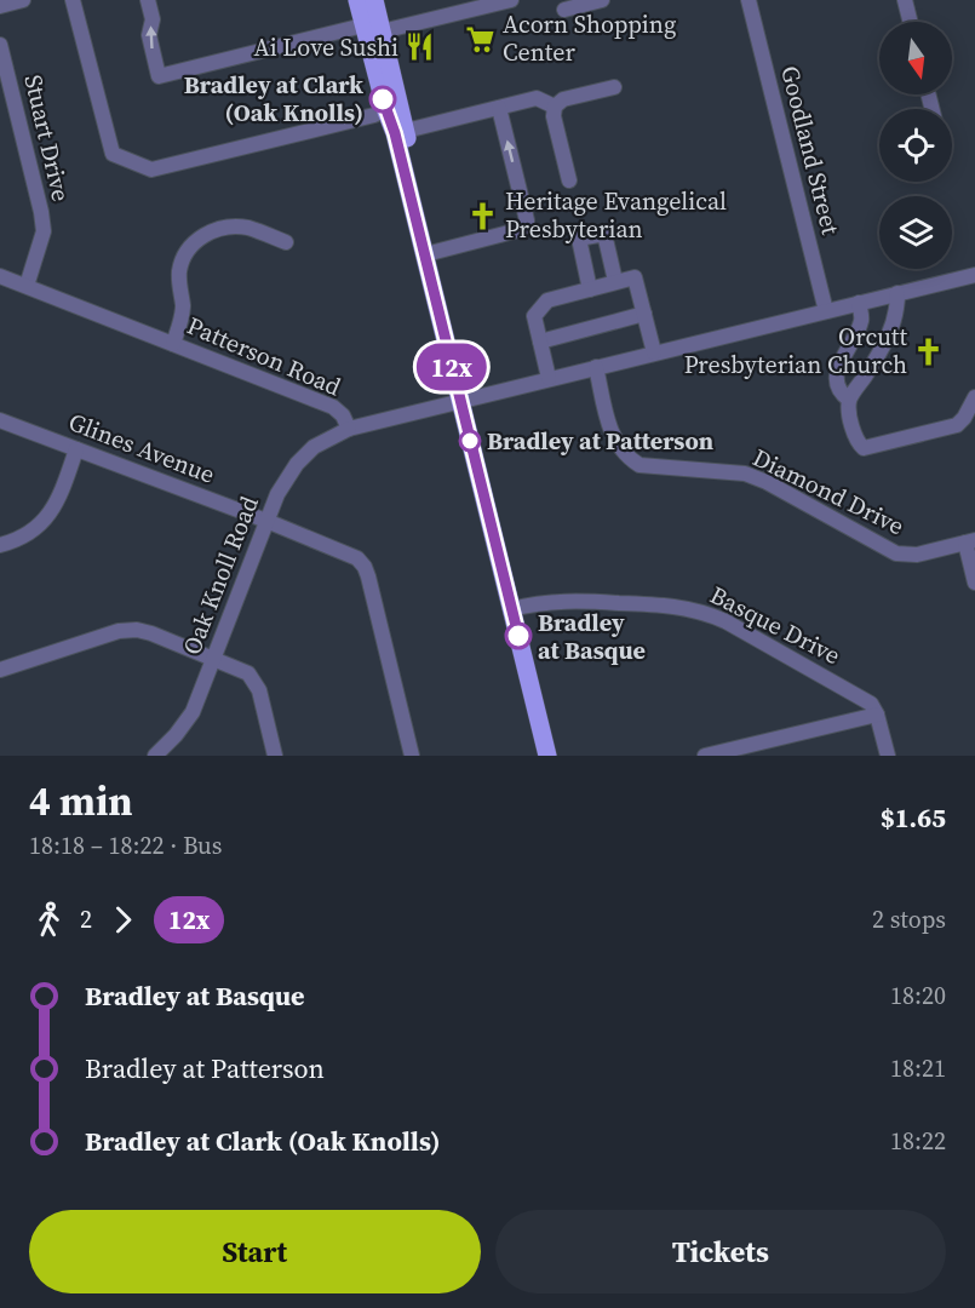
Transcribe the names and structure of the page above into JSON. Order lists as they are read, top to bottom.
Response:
{
  "streets": {
    "street": [
      "Stuart Drive",
      "Goodland Street",
      "Patterson Road",
      "Glines Avenue",
      "Diamond Drive",
      "Oak Knoll Road",
      "Basque Drive"
    ]
  },
  "crossings": [
    ["Stuart Drive", "Patterson Road"],
    ["Goodland Street", "Patterson Road"],
    ["Patterson Road", "Diamond Drive"],
    ["Patterson Road", "Oak Knoll Road"],
    ["Glines Avenue", "Oak Knoll Road"]
  ],
  "places": {
    "supermarket": ["Acorn Shopping Center"],
    "restaurant": ["Ai Love Sushi"],
    "other": ["Bradley at Clark (Oak Knolls)", "Bradley at Patterson", "Bradley at Basque"],
    "church": ["Heritage Evangelical Presbyterian", "Orcutt Presbyterian Church"]
  },
  "lines": ["bus line 12x"],
  "north": "bottom",
  "page": {
    "on_map": "12x",
    "heading": ["4 min", "18:18 – 18:22 · Bus", "$1.65"],
    "legs": ["2", "12x", "2 stops"],
    "list": [
      {
        "name": "Bradley at Basque",
        "value": "18:20"
      },
      {
        "name": "Bradley at Patterson",
        "value": "18:21"
      },
      {
        "name": "Bradley at Clark (Oak Knolls)",
        "value": "18:22"
      }
    ],
    "buttons": ["Start", "Tickets"]
  }
}
